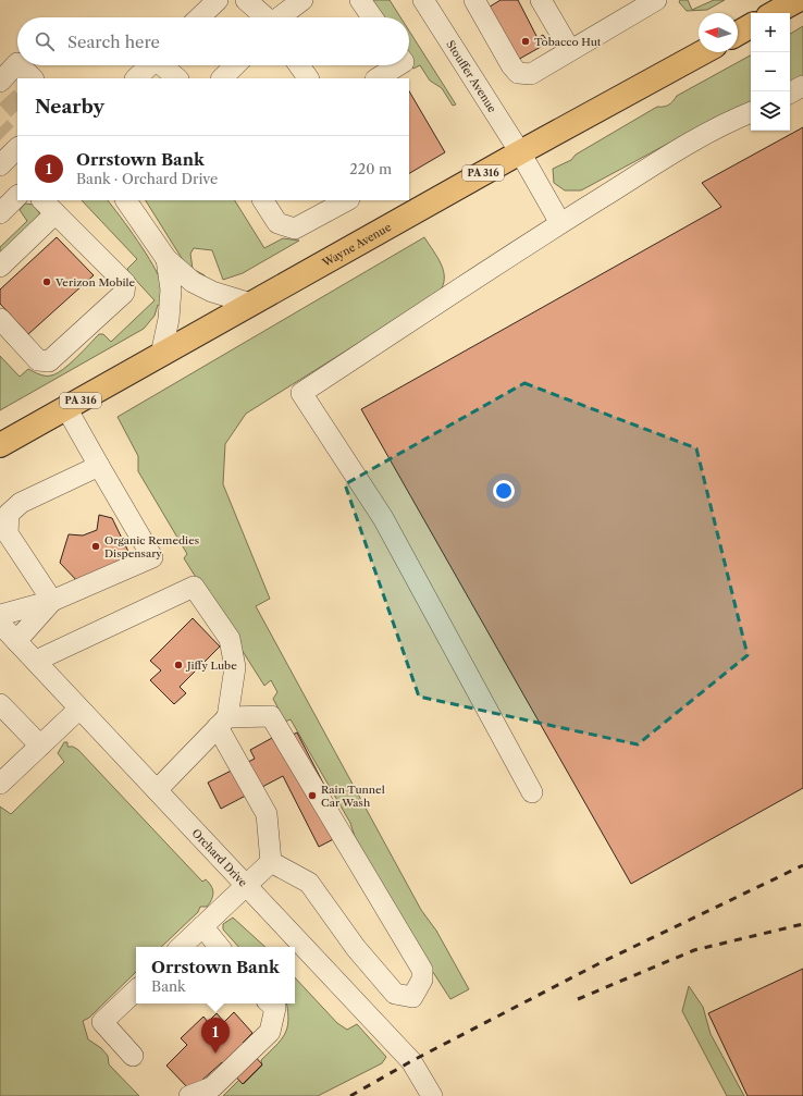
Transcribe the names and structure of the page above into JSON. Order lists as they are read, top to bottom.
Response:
{
  "streets": {
    "main road": ["PA 316", "Wayne Avenue"],
    "street": ["Stouffer Avenue", "Orchard Drive"]
  },
  "crossings": [
    ["Stouffer Avenue", "Wayne Avenue"]
  ],
  "places": [
    "Tobacco Hut",
    "Verizon Mobile",
    "Organic Remedies Dispensary",
    "Jiffy Lube",
    "Rain Tunnel Car Wash"
  ],
  "north": "left",
  "page": {
    "map_buttons": ["+", "−"],
    "search": "Search here",
    "heading": "Nearby",
    "list": [
      {
        "mark": "1",
        "name": "Orrstown Bank",
        "note": "Bank · Orchard Drive",
        "value": "220 m"
      }
    ],
    "popup": ["Orrstown Bank", "Bank"],
    "pins": "1"
  }
}
